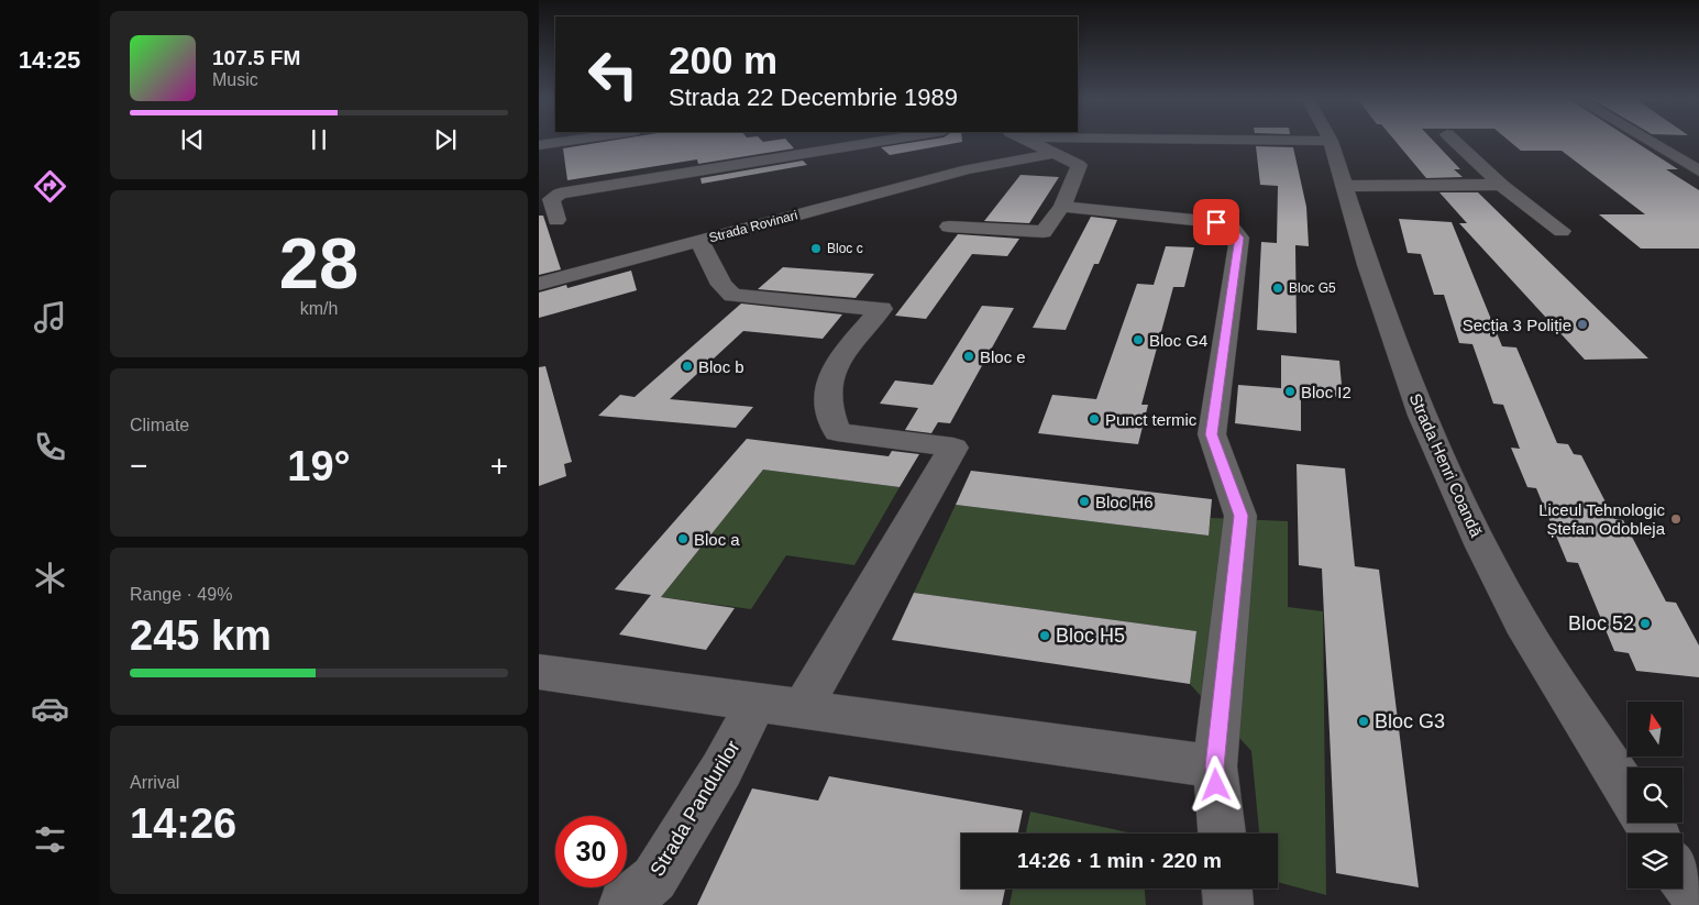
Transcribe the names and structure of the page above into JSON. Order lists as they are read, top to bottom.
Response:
{
  "streets": {
    "street": ["Strada Rovinari", "Strada Henri Coandă", "Strada Pandurilor"]
  },
  "places": [
    "Bloc c",
    "Bloc G5",
    "Secția 3 Poliție",
    "Bloc G4",
    "Bloc e",
    "Bloc b",
    "Bloc I2",
    "Punct termic",
    "Bloc H6",
    "Liceul Tehnologic Ștefan Odobleja",
    "Bloc a",
    "Bloc 52",
    "Bloc H5",
    "Bloc G3"
  ],
  "north": "top",
  "page": {
    "tabs": "14:25",
    "turn": ["200 m", "Strada 22 Decembrie 1989"],
    "song": ["107.5 FM", "Music"],
    "tile": [
      ["28", "km/h"],
      "Climate",
      ["Range · 49%", "245 km"],
      ["Arrival", "14:26"]
    ],
    "heat": ["−", "19°", "+"],
    "limit": "30",
    "trip": "14:26 · 1 min · 220 m"
  }
}
